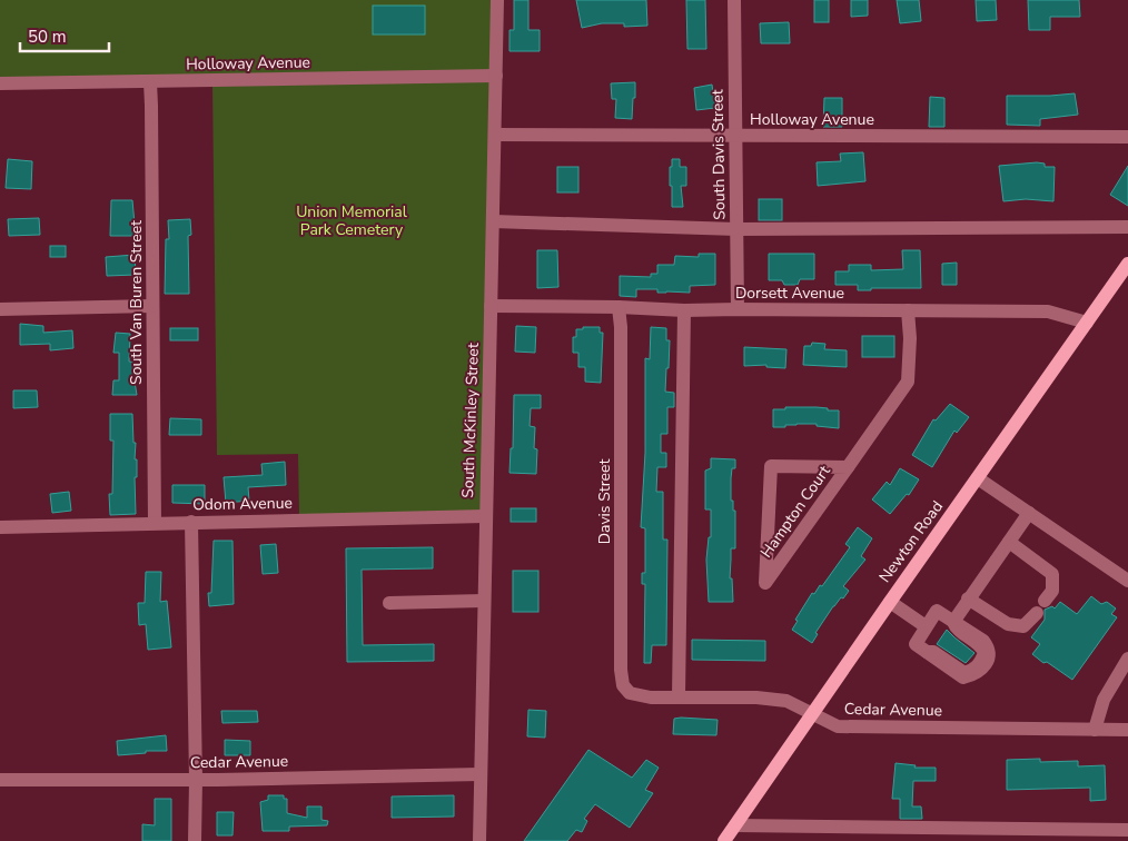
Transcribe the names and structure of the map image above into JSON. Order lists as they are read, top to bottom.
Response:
{
  "streets": {
    "main road": ["Newton Road"],
    "street": [
      "Holloway Avenue",
      "South Davis Street",
      "Dorsett Avenue",
      "South Van Buren Street",
      "South McKinley Street",
      "Davis Street",
      "Odom Avenue",
      "Hampton Court",
      "Cedar Avenue"
    ]
  },
  "crossings": [
    ["Holloway Avenue", "South Davis Street"],
    ["Holloway Avenue", "South Van Buren Street"],
    ["Holloway Avenue", "South McKinley Street"],
    ["South Davis Street", "Dorsett Avenue"],
    ["Dorsett Avenue", "South McKinley Street"],
    ["Dorsett Avenue", "Davis Street"],
    ["Dorsett Avenue", "Hampton Court"],
    ["Dorsett Avenue", "Newton Road"],
    ["South Van Buren Street", "Odom Avenue"],
    ["South McKinley Street", "Odom Avenue"],
    ["South McKinley Street", "Cedar Avenue"],
    ["Davis Street", "Cedar Avenue"],
    ["Newton Road", "Cedar Avenue"]
  ],
  "parks": ["Union Memorial Park Cemetery"],
  "scale_bar": "50 m"
}
